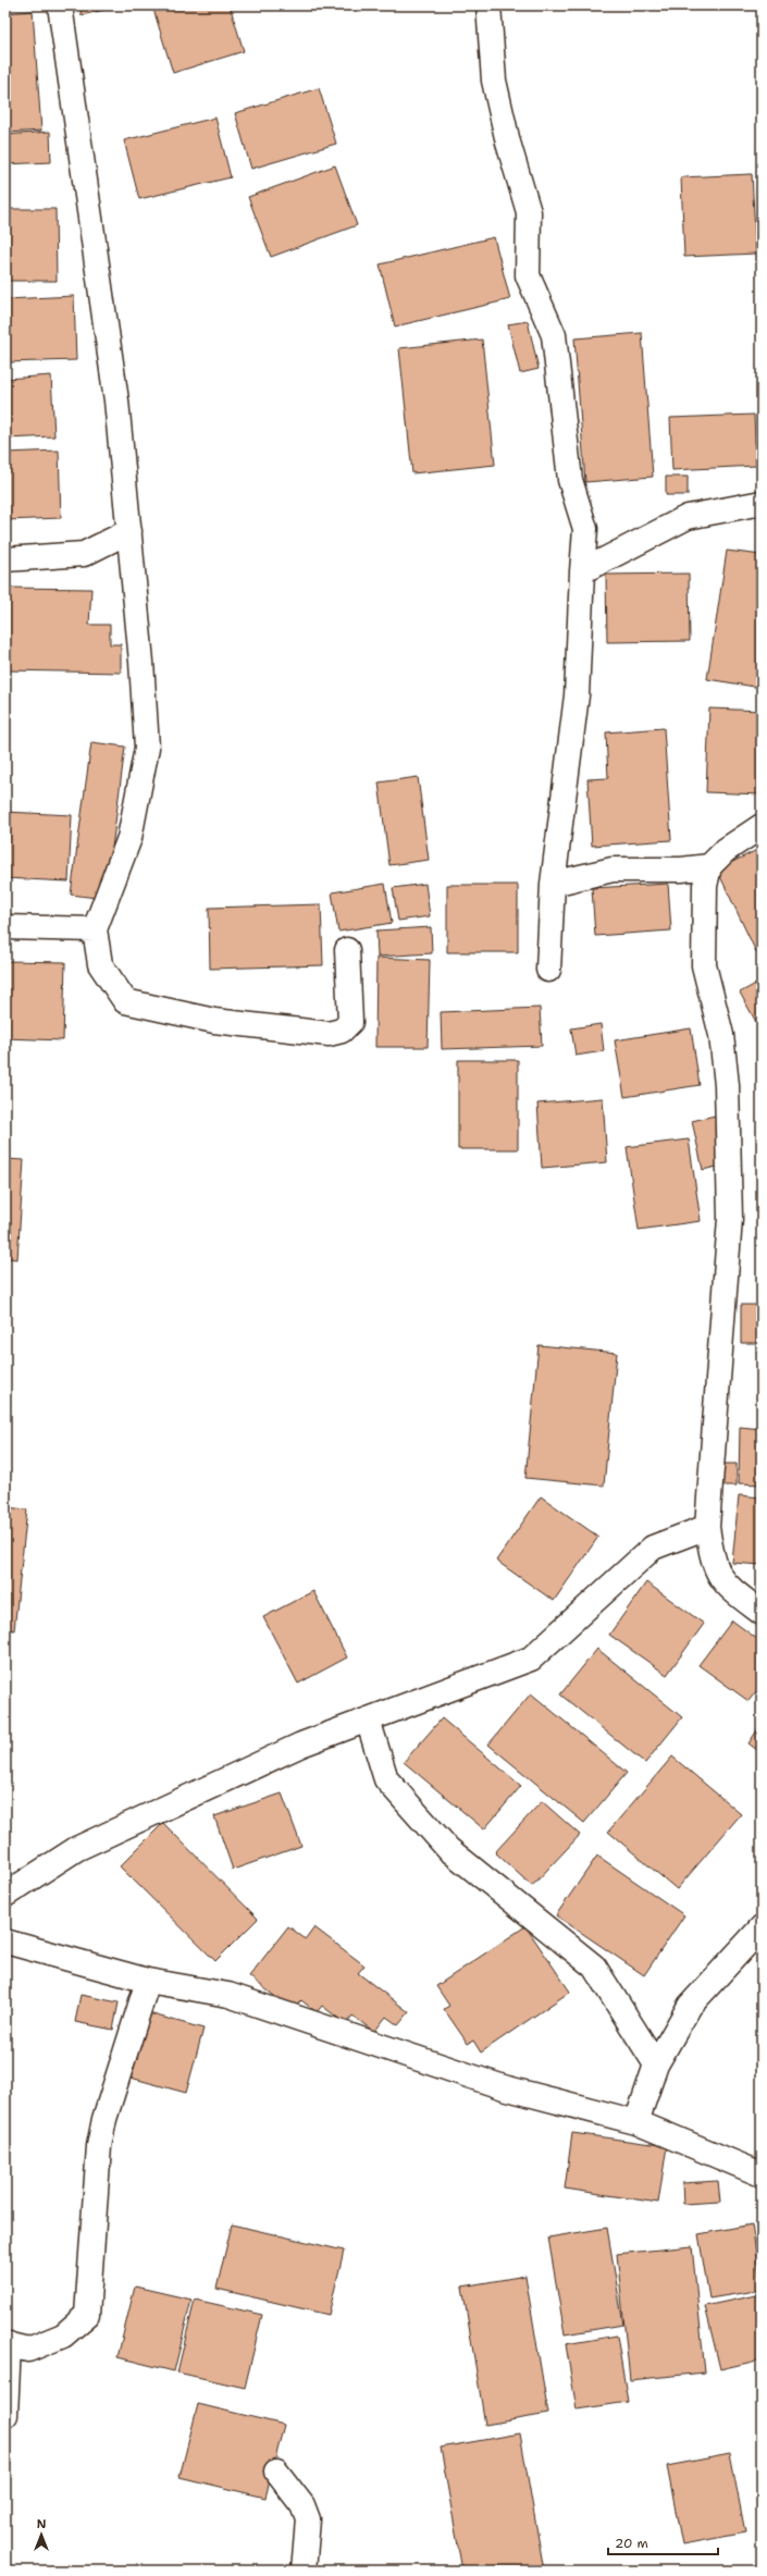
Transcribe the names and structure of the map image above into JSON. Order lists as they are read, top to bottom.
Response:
{
  "scale_bar": "20 m",
  "north": "top"
}
